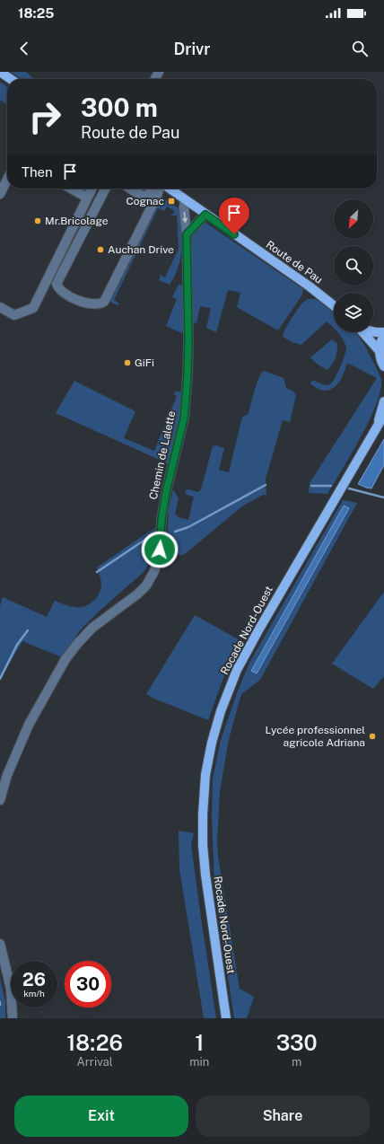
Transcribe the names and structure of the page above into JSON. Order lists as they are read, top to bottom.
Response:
{
  "streets": {
    "main road": ["Route de Pau", "Rocade Nord-Ouest"],
    "street": ["Chemin de Lalette"]
  },
  "crossings": [
    ["Route de Pau", "Chemin de Lalette"]
  ],
  "places": {
    "transit": ["Cognac"],
    "other": [
      "Mr.Bricolage",
      "Auchan Drive",
      "GiFi",
      "Lycée professionnel agricole Adriana"
    ]
  },
  "north": "bottom left",
  "page": {
    "status": "18:25",
    "header": "Drivr",
    "turn": ["300 m", "Route de Pau"],
    "then": "Then",
    "speed": "26 km/h",
    "limit": "30",
    "eta": [
      "18:26",
      "Arrival",
      "1",
      "min",
      "330",
      "m"
    ],
    "buttons": ["Exit", "Share"]
  }
}
